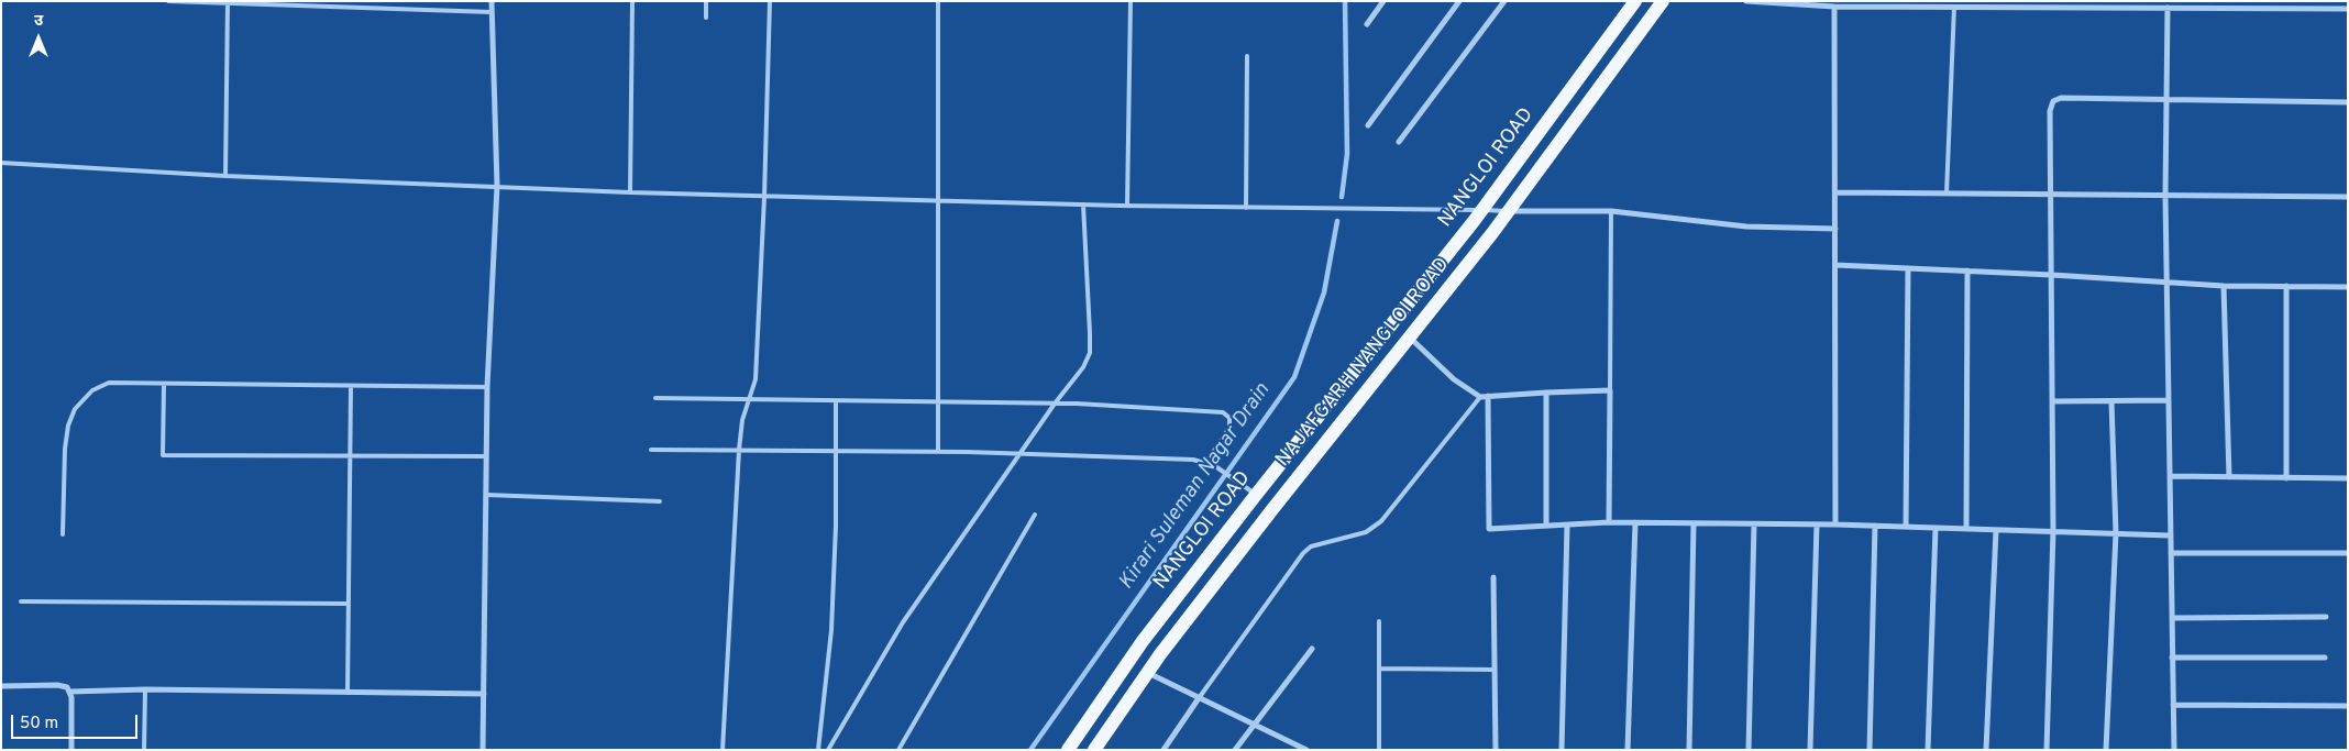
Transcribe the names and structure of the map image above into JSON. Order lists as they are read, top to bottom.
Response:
{
  "streets": {
    "main road": ["NANGLOI ROAD", "NAJAFGARH NANGLOI ROAD"]
  },
  "water": ["Kirari Suleman Nagar Drain"],
  "scale_bar": "50 m",
  "north": "top"
}
